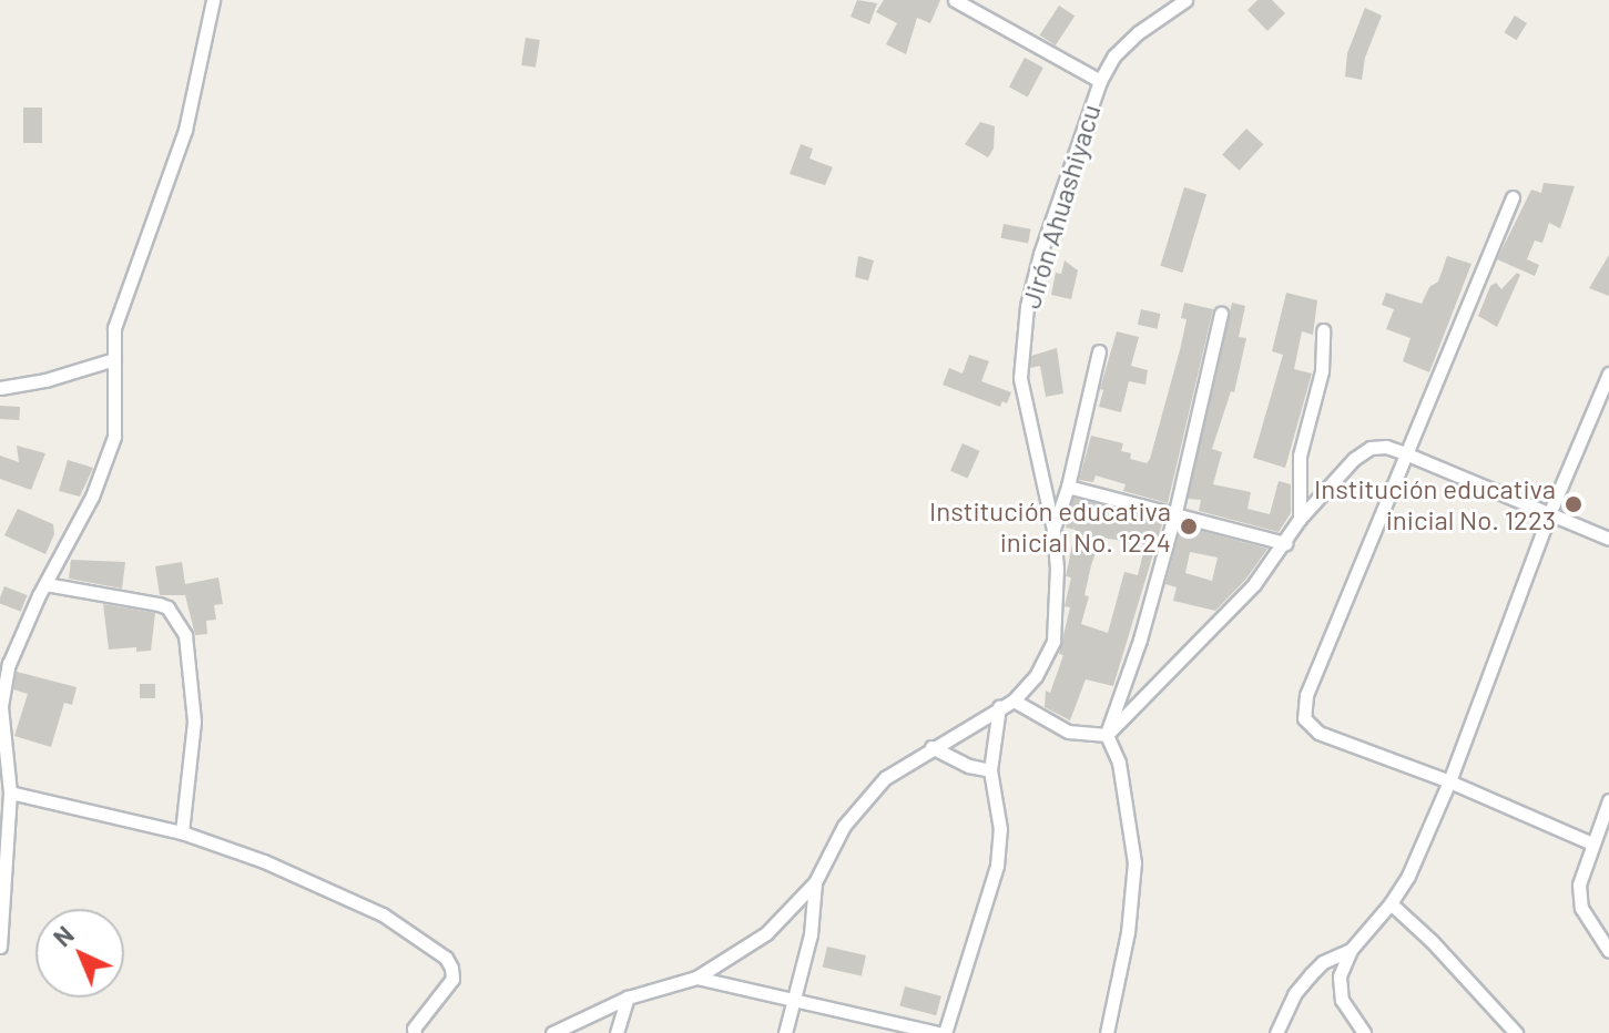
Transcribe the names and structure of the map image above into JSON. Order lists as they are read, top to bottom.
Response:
{
  "streets": {
    "street": ["Jirón Ahuashiyacu"]
  },
  "places": ["Institución educativa inicial No. 1223", "Institución educativa inicial No. 1224"],
  "north": "top left"
}
